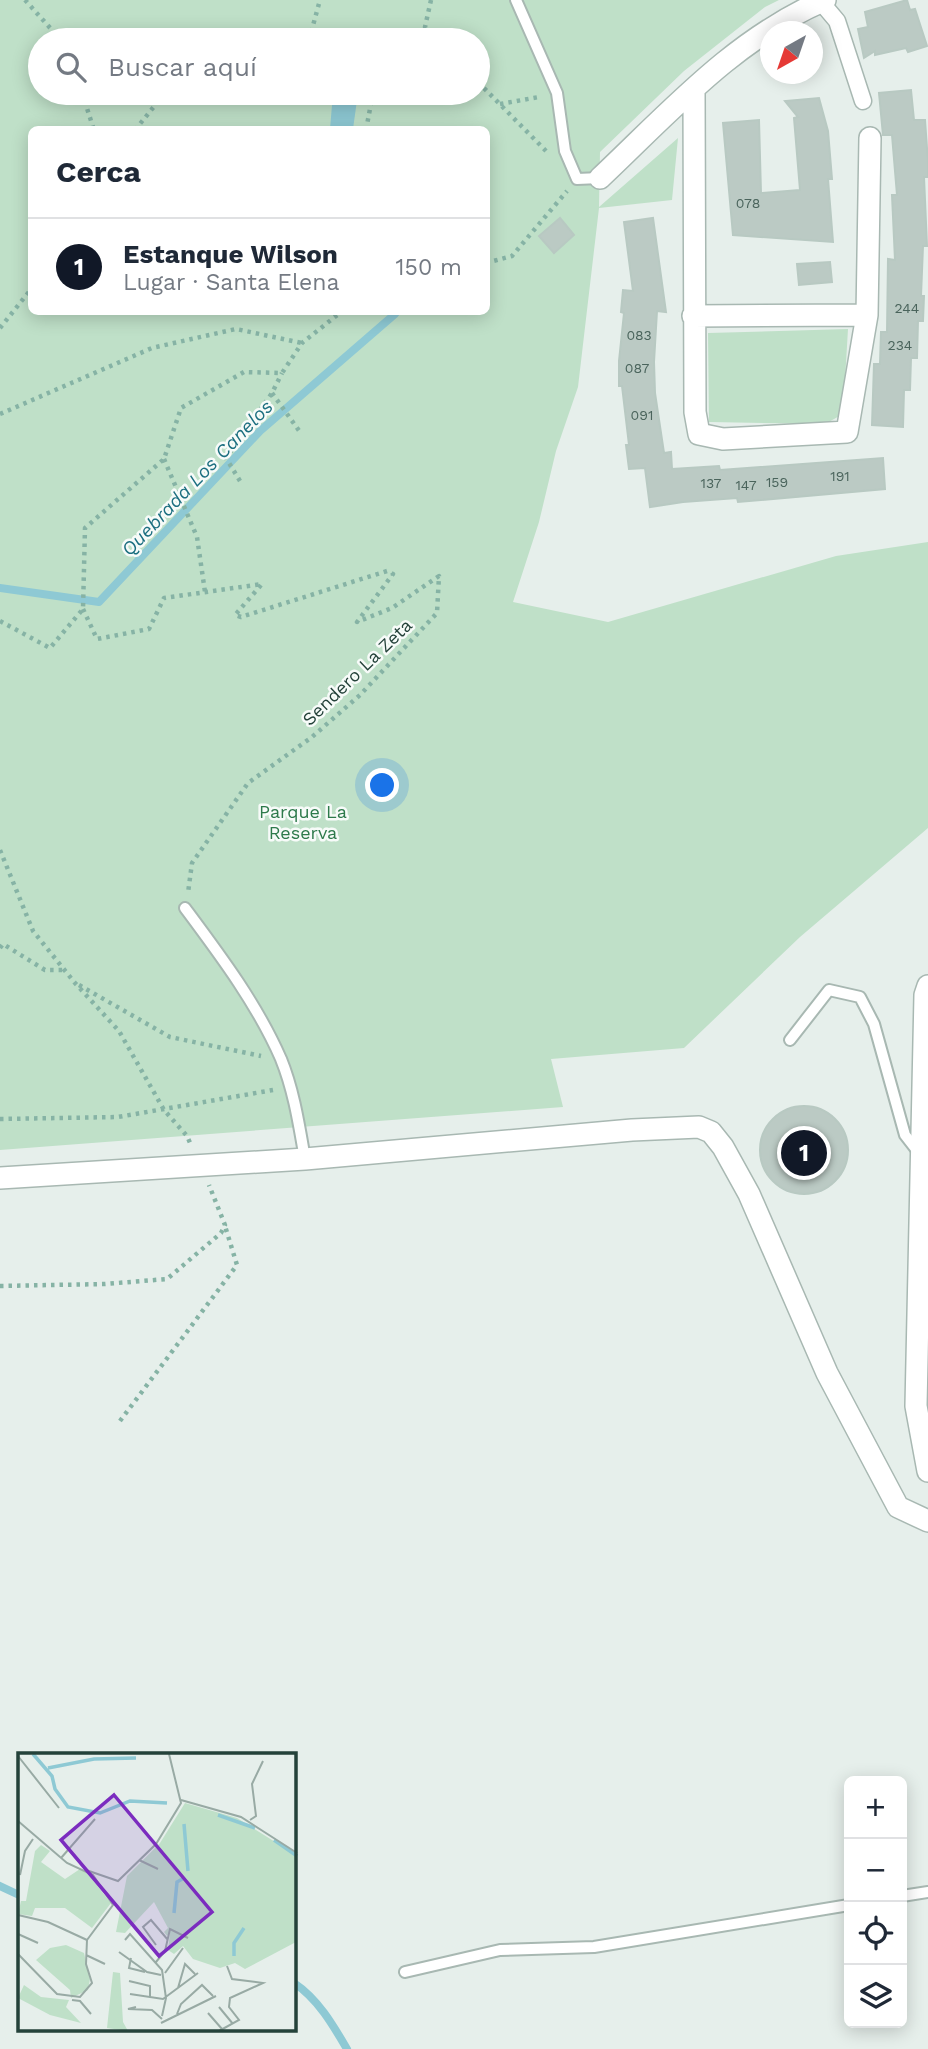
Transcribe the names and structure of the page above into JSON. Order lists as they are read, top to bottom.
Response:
{
  "streets": {
    "path": ["Sendero La Zeta"]
  },
  "water": ["Quebrada Los Canelos"],
  "parks": ["Parque La Reserva"],
  "house_numbers": [
    "078",
    "244",
    "083",
    "234",
    "087",
    "091",
    "191",
    "159",
    "137",
    "147"
  ],
  "north": "bottom left",
  "page": {
    "search": "Buscar aquí",
    "heading": "Cerca",
    "list": [
      {
        "mark": "1",
        "name": "Estanque Wilson",
        "note": "Lugar · Santa Elena",
        "value": "150 m"
      }
    ],
    "pins": "1",
    "map_buttons": ["+", "−"]
  }
}
